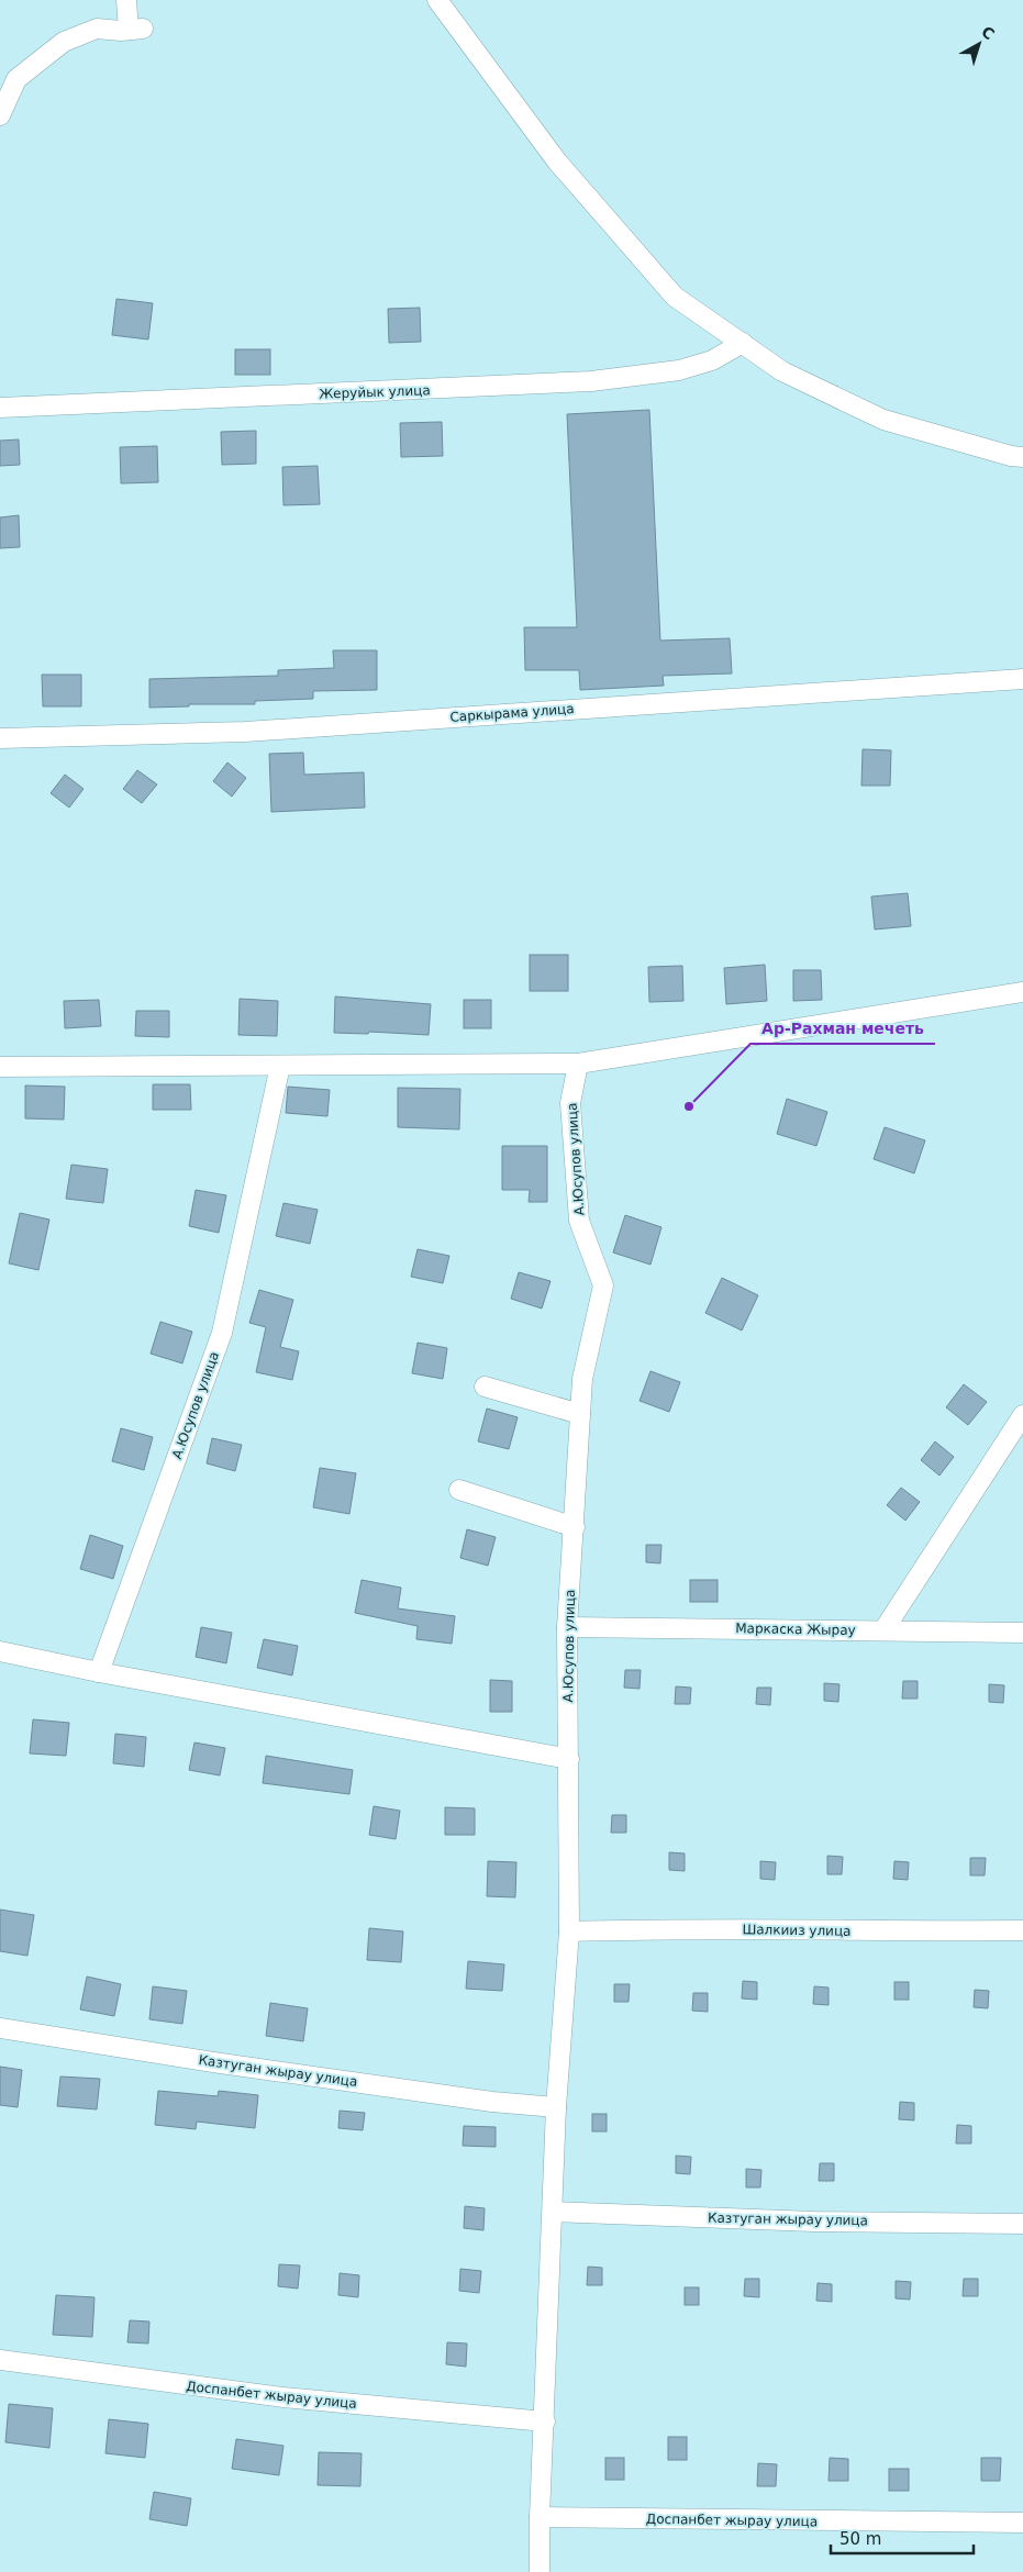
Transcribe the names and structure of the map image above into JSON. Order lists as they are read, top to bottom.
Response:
{
  "streets": {
    "street": [
      "Жеруйык улица",
      "Саркырама улица",
      "А.Юсупов улица",
      "Маркаска Жырау",
      "Шалкииз улица",
      "Казтуган жырау улица",
      "Доспанбет жырау улица"
    ]
  },
  "crossings": [
    ["А.Юсупов улица", "Маркаска Жырау"],
    ["А.Юсупов улица", "Шалкииз улица"],
    ["А.Юсупов улица", "Казтуган жырау улица"],
    ["А.Юсупов улица", "Доспанбет жырау улица"]
  ],
  "places": ["Ар-Рахман мечеть"],
  "scale_bar": "50 m",
  "north": "top right"
}
